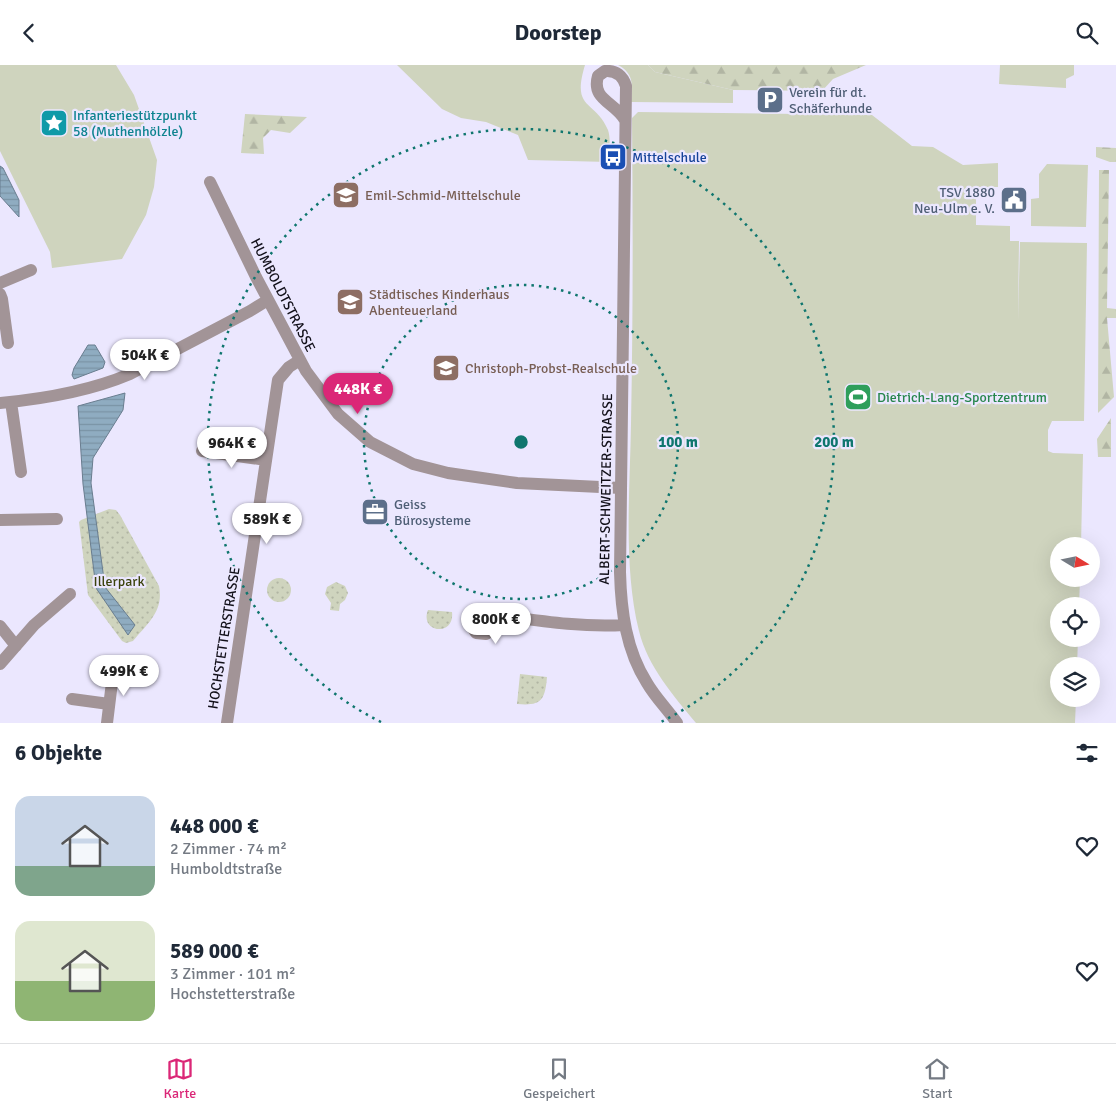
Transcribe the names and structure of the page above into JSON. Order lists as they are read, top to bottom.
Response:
{
  "streets": {
    "street": ["HUMBOLDTSTRASSE", "ALBERT-SCHWEITZER-STRASSE", "HOCHSTETTERSTRASSE"]
  },
  "crossings": [
    ["HUMBOLDTSTRASSE", "ALBERT-SCHWEITZER-STRASSE"],
    ["HUMBOLDTSTRASSE", "HOCHSTETTERSTRASSE"]
  ],
  "parks": ["Illerpark"],
  "places": {
    "parking": ["Verein für dt. Schäferhunde"],
    "place": ["Infanteriestützpunkt 58 (Muthenhölzle)"],
    "bus stop": ["Mittelschule"],
    "school or university": ["Emil-Schmid-Mittelschule", "Städtisches Kinderhaus Abenteuerland", "Christoph-Probst-Realschule"],
    "public building": ["TSV 1880 Neu-Ulm e. V."],
    "sports": ["Dietrich-Lang-Sportzentrum"],
    "office": ["Geiss Bürosysteme"]
  },
  "north": "right",
  "page": {
    "header": "Doorstep",
    "price": [
      "504K €",
      "448K €",
      "964K €",
      "589K €",
      "800K €",
      "499K €"
    ],
    "heading": "6 Objekte",
    "list": [
      {
        "name": "448 000 €",
        "note": "2 Zimmer · 74 m² · Humboldtstraße"
      },
      {
        "name": "589 000 €",
        "note": "3 Zimmer · 101 m² · Hochstetterstraße"
      }
    ],
    "tabs": ["Karte", "Gespeichert", "Start"]
  },
  "rings": ["100 m", "200 m"]
}
